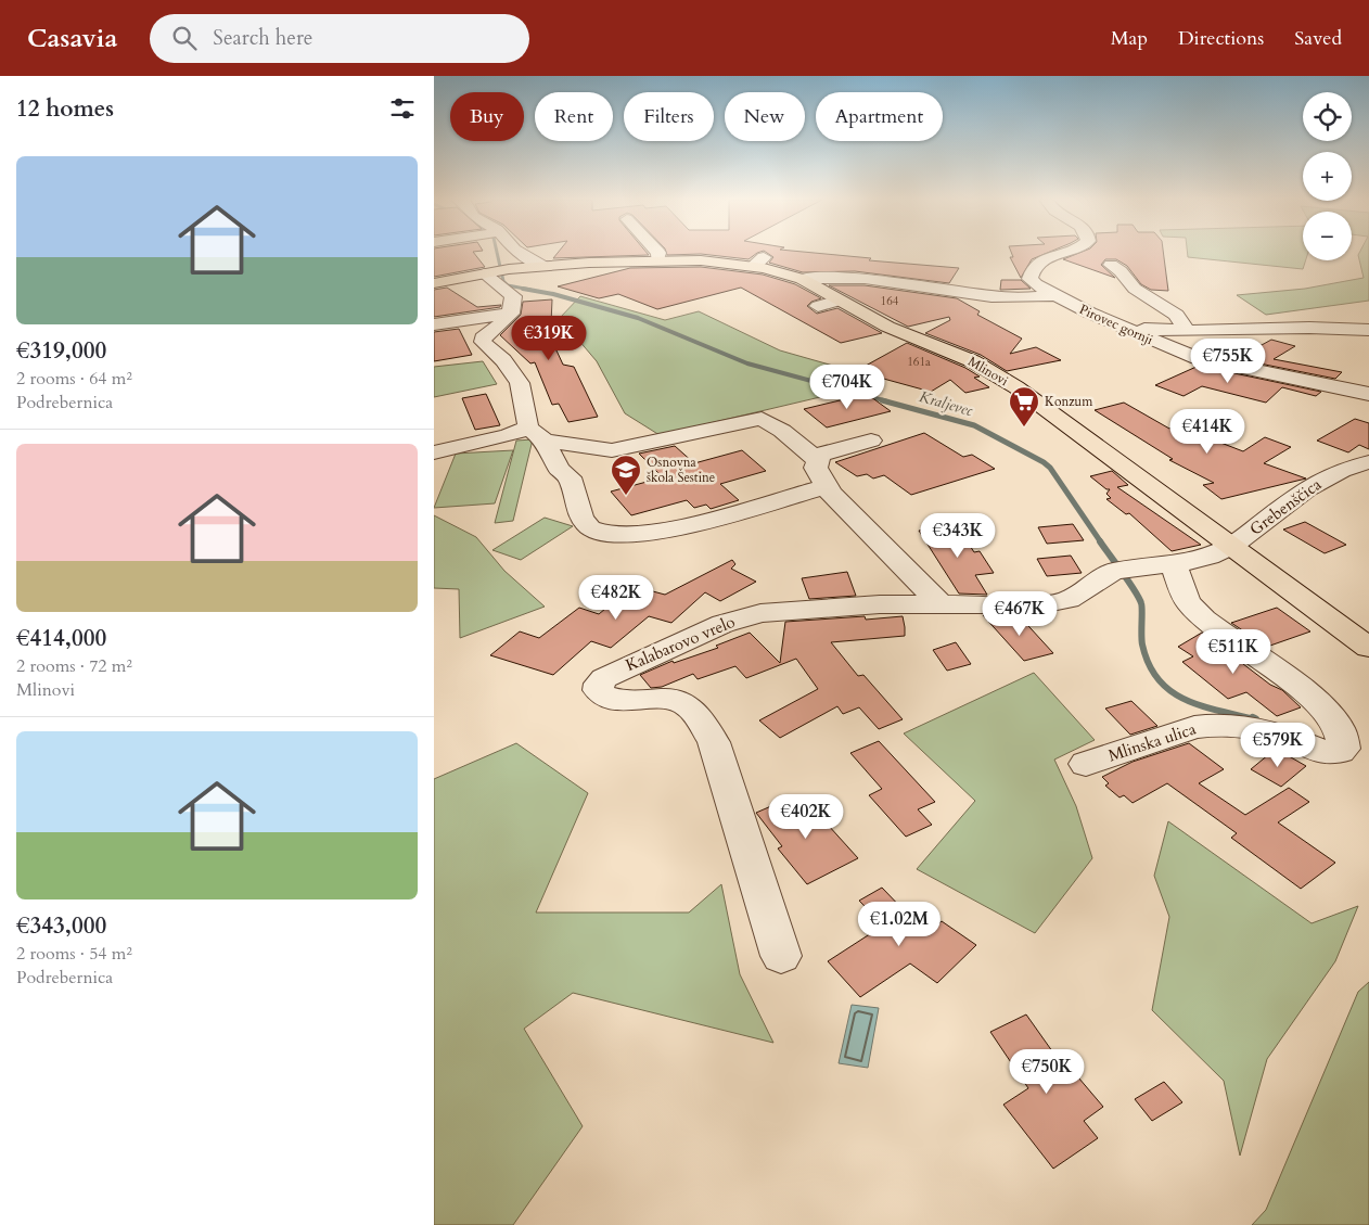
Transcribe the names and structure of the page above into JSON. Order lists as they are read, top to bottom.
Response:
{
  "streets": {
    "main road": ["Mlinovi"],
    "street": [
      "Pirovec gornji",
      "Grebenščica",
      "Kalabarovo vrelo",
      "Mlinska ulica"
    ]
  },
  "crossings": [
    ["Mlinovi", "Grebenščica"],
    ["Kalabarovo vrelo", "Mlinska ulica"]
  ],
  "water": ["Kraljevec"],
  "places": {
    "supermarket": ["Konzum"],
    "school or university": ["Osnovna škola Šestine"]
  },
  "house_numbers": ["164", "161a"],
  "page": {
    "header": "Casavia",
    "search": "Search here",
    "nav": ["Map", "Directions", "Saved"],
    "heading": "12 homes",
    "map_buttons": ["+", "−"],
    "chip": [
      "Buy",
      "Rent",
      "Filters",
      "New",
      "Apartment"
    ],
    "list": [
      {
        "name": "€319,000",
        "note": "2 rooms · 64 m² · Podrebernica"
      },
      {
        "name": "€414,000",
        "note": "2 rooms · 72 m² · Mlinovi"
      },
      {
        "name": "€343,000",
        "note": "2 rooms · 54 m² · Podrebernica"
      }
    ],
    "price": [
      "€319K",
      "€755K",
      "€704K",
      "€414K",
      "€343K",
      "€482K",
      "€467K",
      "€511K",
      "€579K",
      "€402K",
      "€1.02M",
      "€750K"
    ]
  }
}
